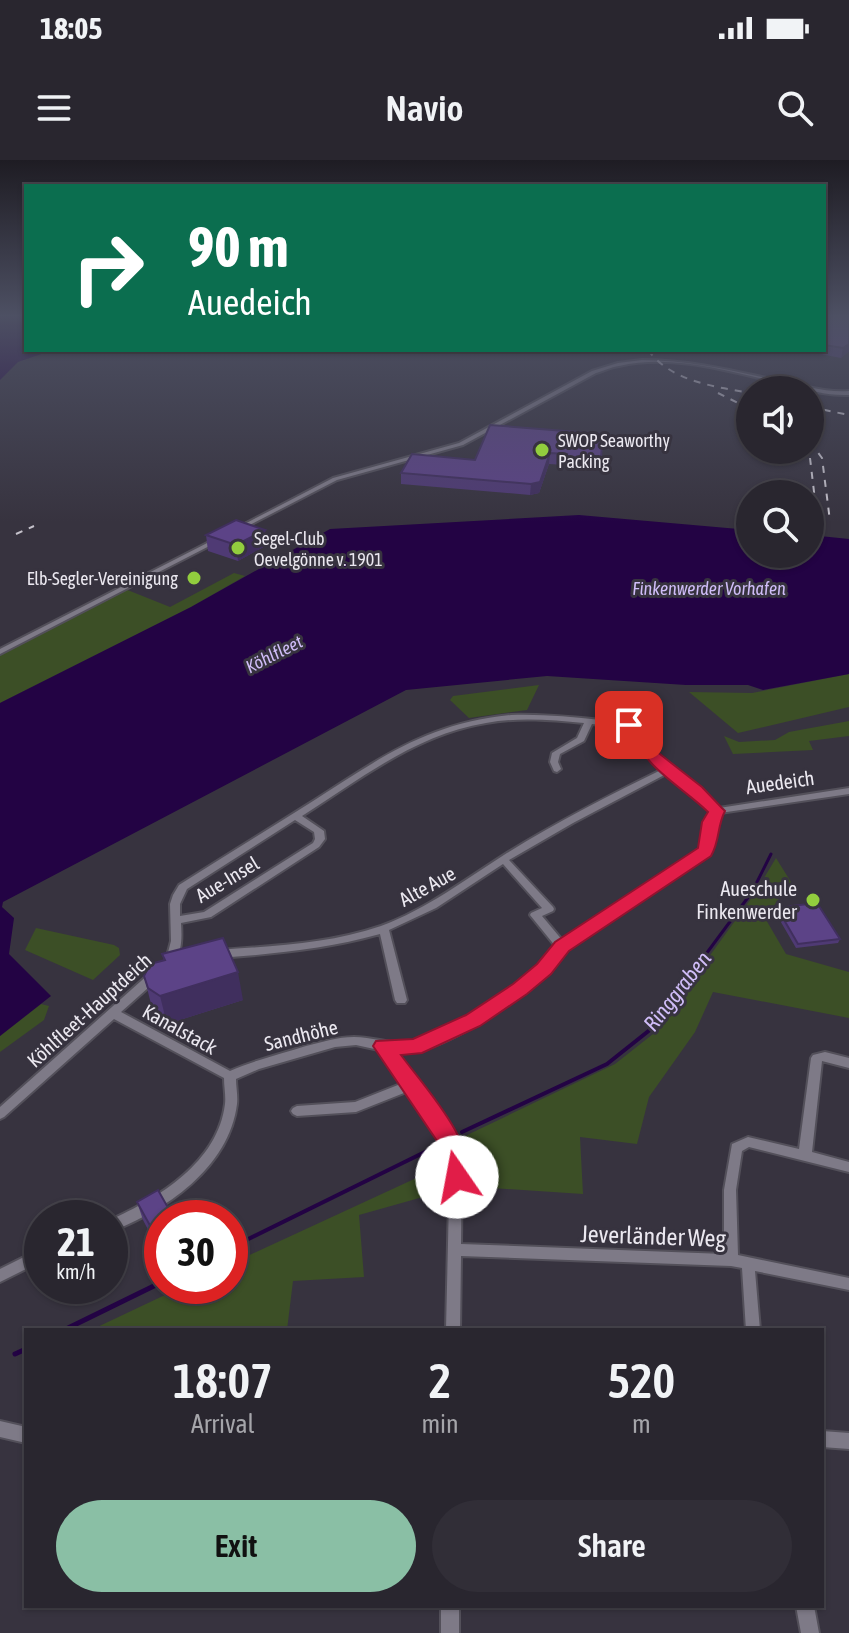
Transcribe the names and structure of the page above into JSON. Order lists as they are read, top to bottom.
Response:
{
  "streets": {
    "street": [
      "Auedeich",
      "Aue-Insel",
      "Alte Aue",
      "Köhlfleet-Hauptdeich",
      "Kanalstack",
      "Sandhöhe",
      "Jeverländer Weg"
    ]
  },
  "crossings": [
    ["Aue-Insel", "Köhlfleet-Hauptdeich"],
    ["Köhlfleet-Hauptdeich", "Kanalstack"],
    ["Kanalstack", "Sandhöhe"]
  ],
  "water": ["Finkenwerder Vorhafen", "Köhlfleet", "Ringgraben"],
  "places": [
    "SWOP Seaworthy Packing",
    "Segel-Club Oevelgönne v. 1901",
    "Elb-Segler-Vereinigung",
    "Aueschule Finkenwerder"
  ],
  "page": {
    "status": "18:05",
    "header": "Navio",
    "turn": ["90 m", "Auedeich"],
    "speed": "21 km/h",
    "limit": "30",
    "eta": [
      "18:07",
      "Arrival",
      "2",
      "min",
      "520",
      "m"
    ],
    "buttons": ["Exit", "Share"]
  }
}
